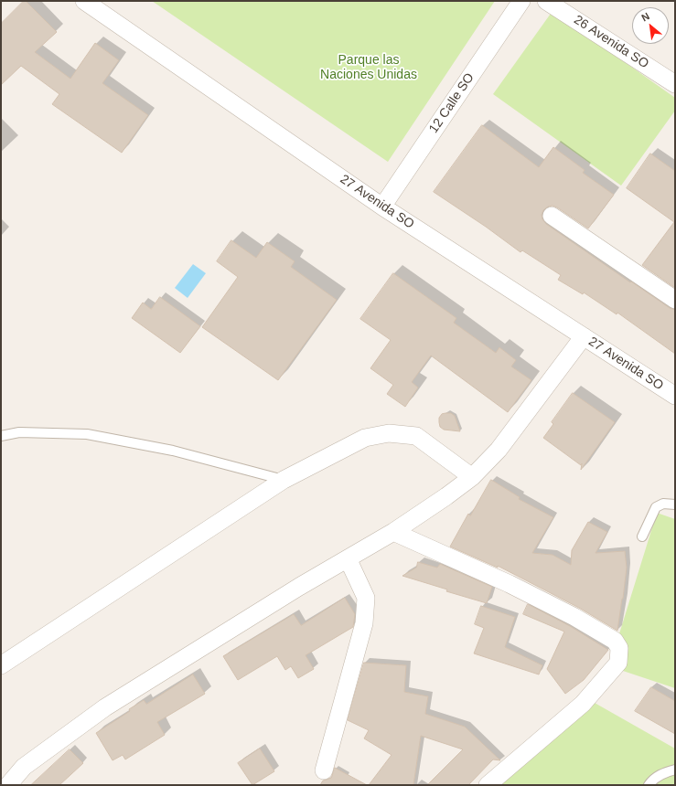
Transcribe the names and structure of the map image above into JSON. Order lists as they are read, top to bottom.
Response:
{
  "streets": {
    "street": ["26 Avenida SO", "12 Calle SO", "27 Avenida SO"]
  },
  "crossings": [
    ["12 Calle SO", "27 Avenida SO"]
  ],
  "parks": ["Parque las Naciones Unidas"],
  "north": "top left"
}
